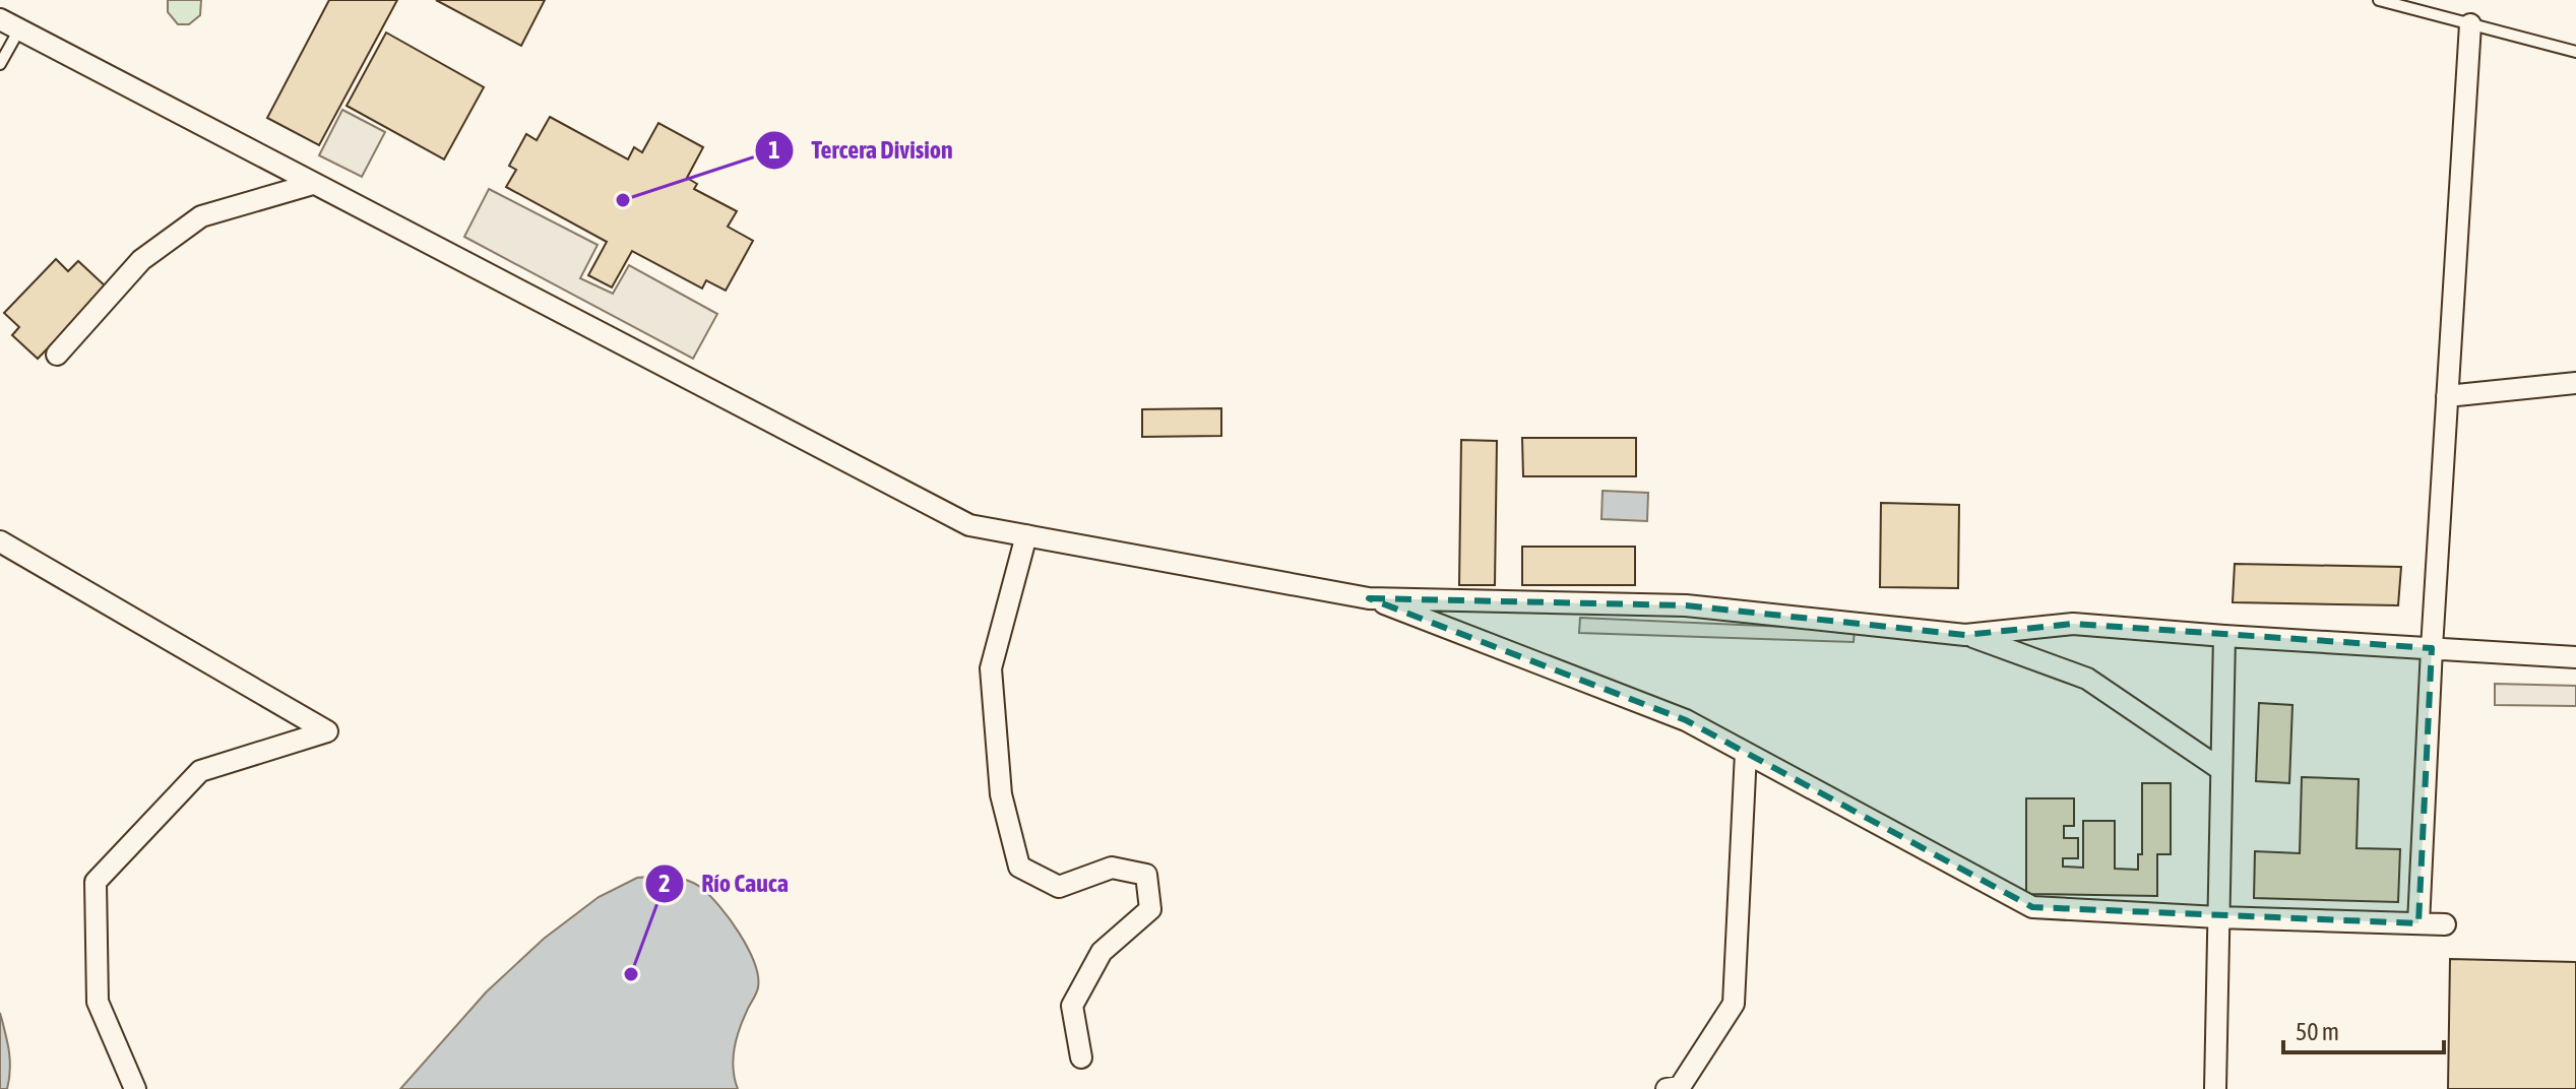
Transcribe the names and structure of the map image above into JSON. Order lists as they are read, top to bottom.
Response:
{
  "places": ["Tercera Division", "Río Cauca"],
  "scale_bar": "50 m"
}
